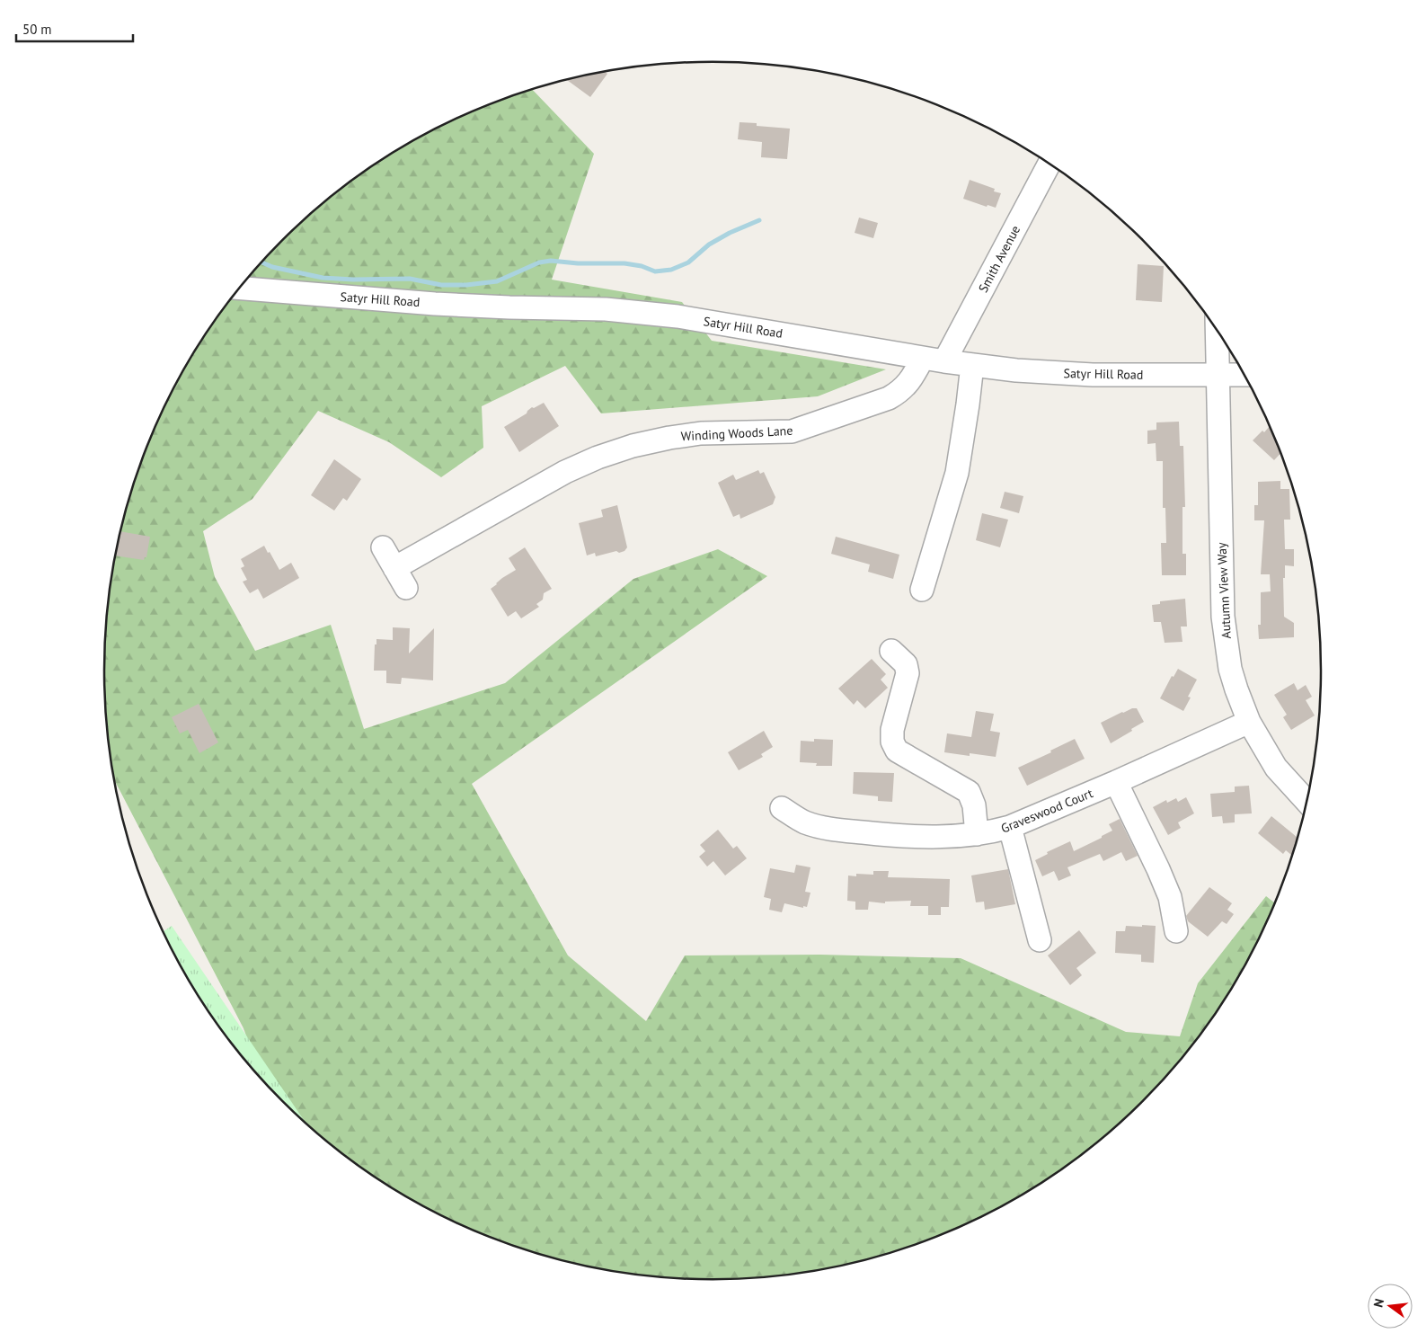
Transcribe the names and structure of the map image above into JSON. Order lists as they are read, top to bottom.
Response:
{
  "streets": {
    "street": [
      "Smith Avenue",
      "Satyr Hill Road",
      "Winding Woods Lane",
      "Autumn View Way",
      "Graveswood Court"
    ]
  },
  "crossings": [
    ["Smith Avenue", "Satyr Hill Road"],
    ["Satyr Hill Road", "Winding Woods Lane"],
    ["Satyr Hill Road", "Autumn View Way"],
    ["Autumn View Way", "Graveswood Court"]
  ],
  "scale_bar": "50 m",
  "north": "left"
}
